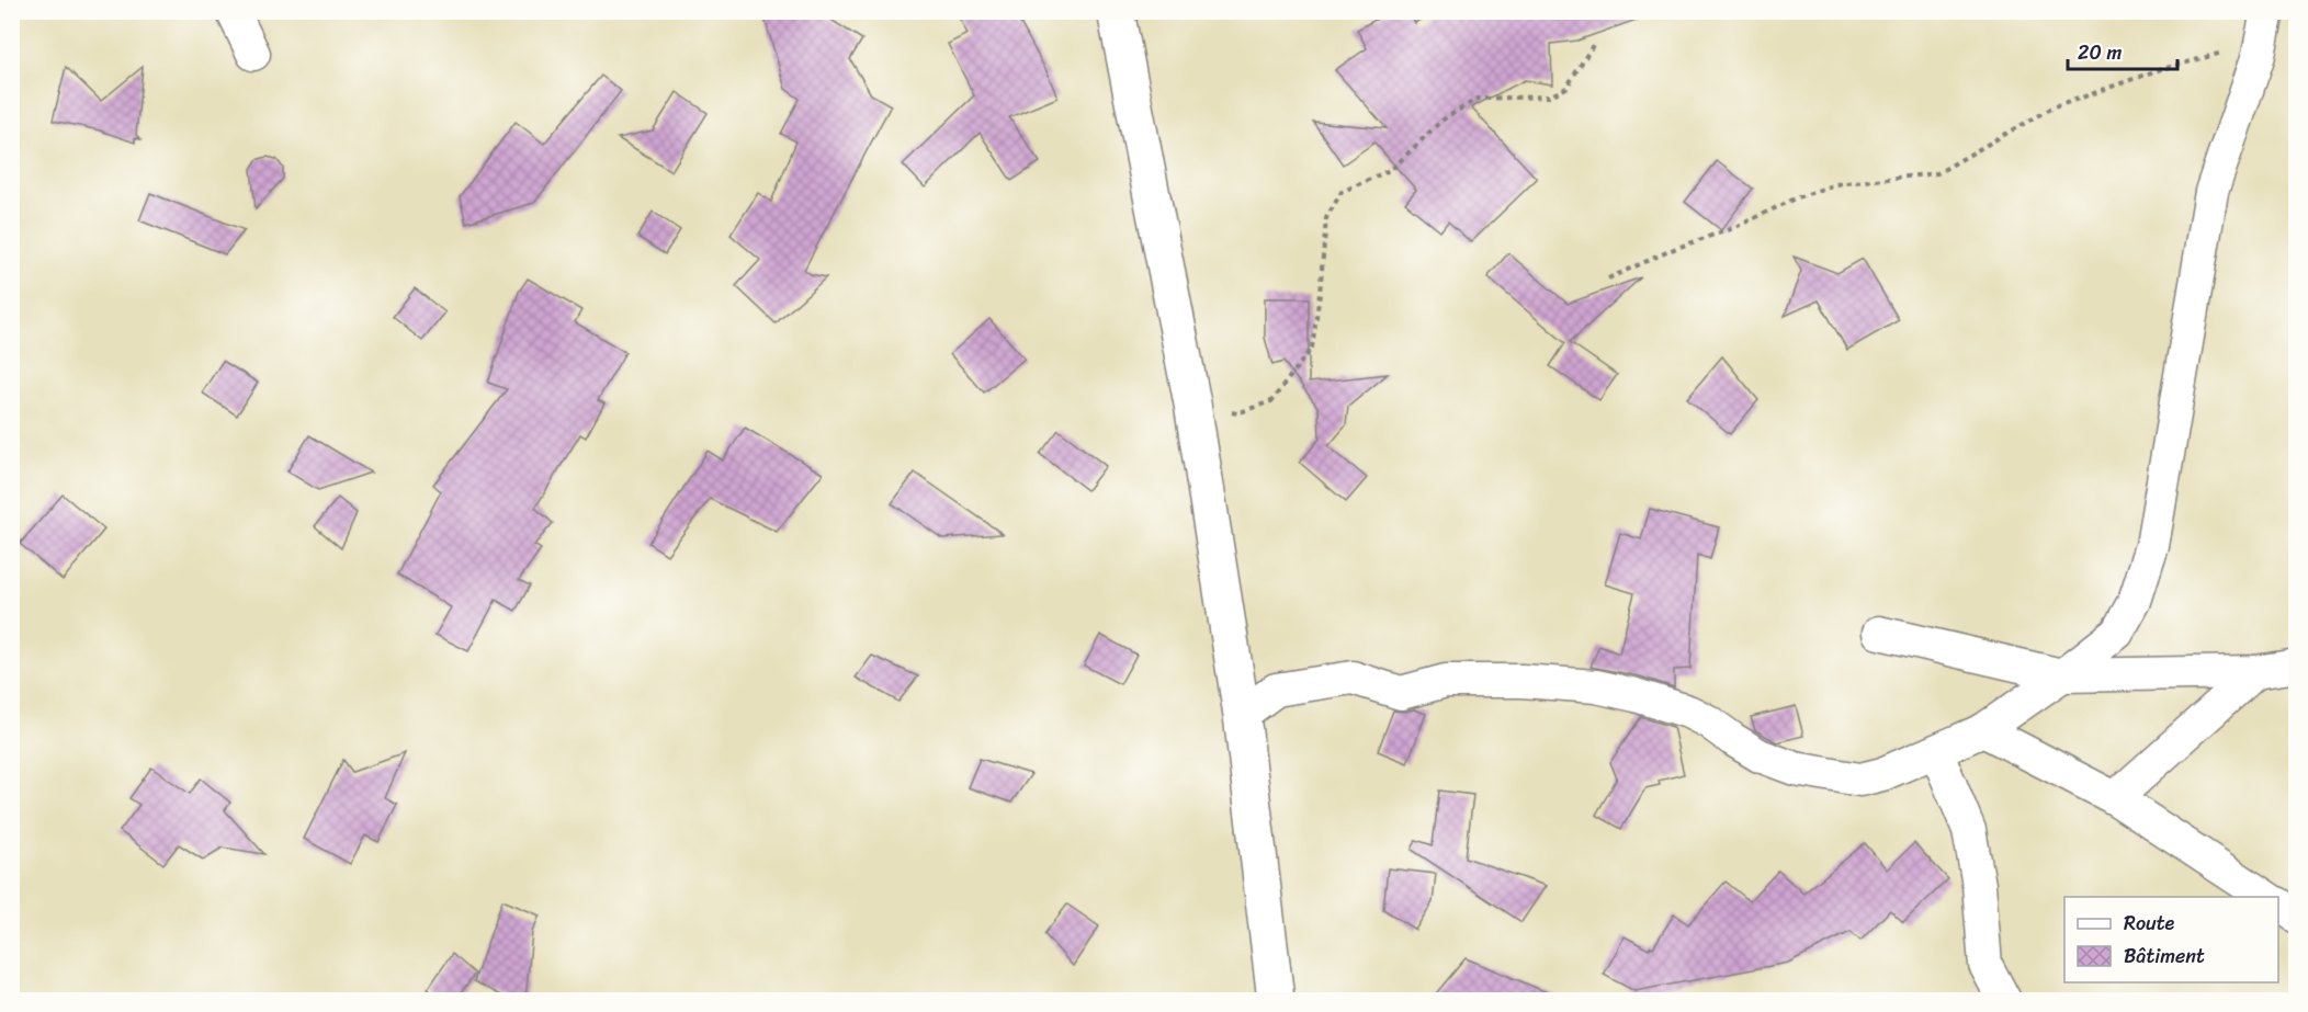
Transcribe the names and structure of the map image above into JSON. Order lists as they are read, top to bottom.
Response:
{
  "legend": ["Route", "Bâtiment"],
  "scale_bar": "20 m"
}
